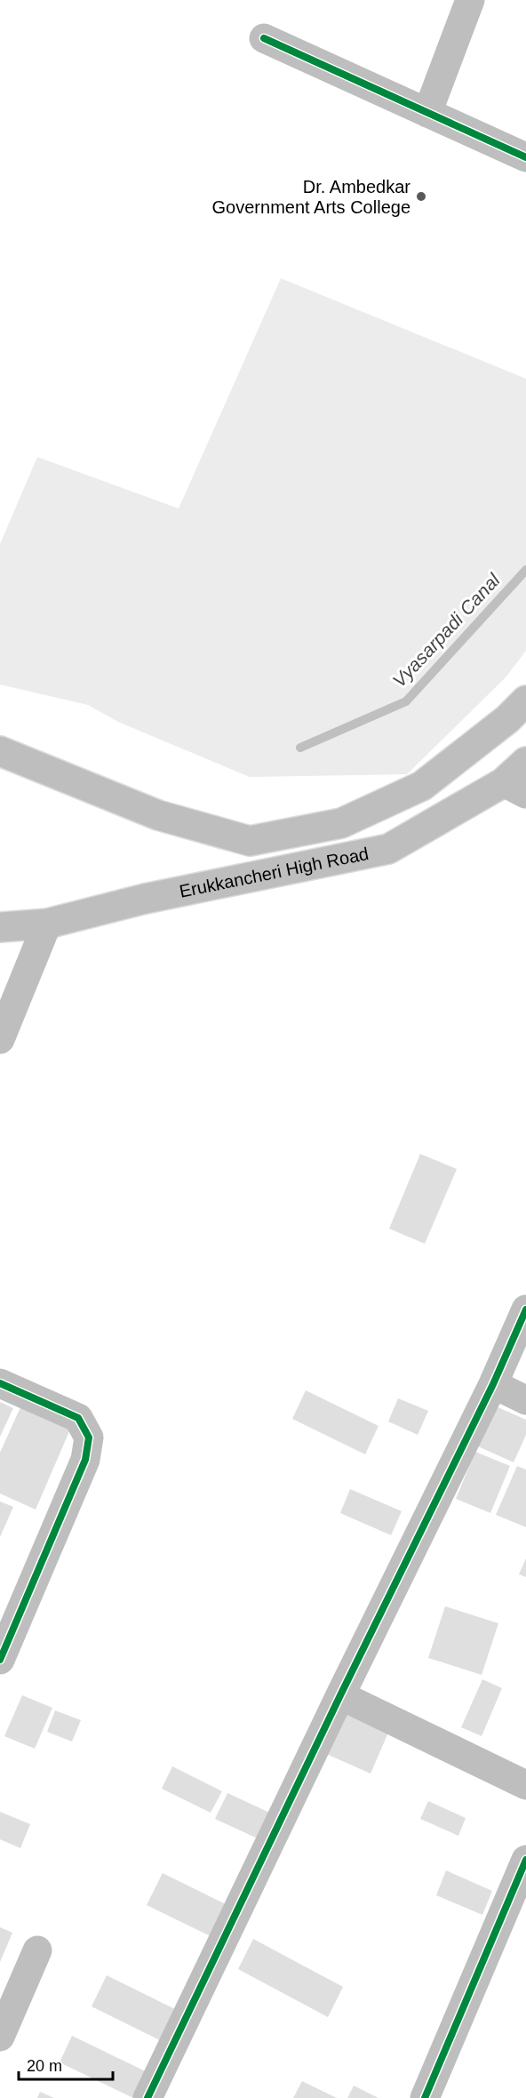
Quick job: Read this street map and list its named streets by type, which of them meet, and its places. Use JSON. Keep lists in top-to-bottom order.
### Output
{
  "streets": {
    "street": ["Erukkancheri High Road"]
  },
  "water": ["Vyasarpadi Canal"],
  "places": ["Dr. Ambedkar Government Arts College"],
  "scale_bar": "20 m"
}
